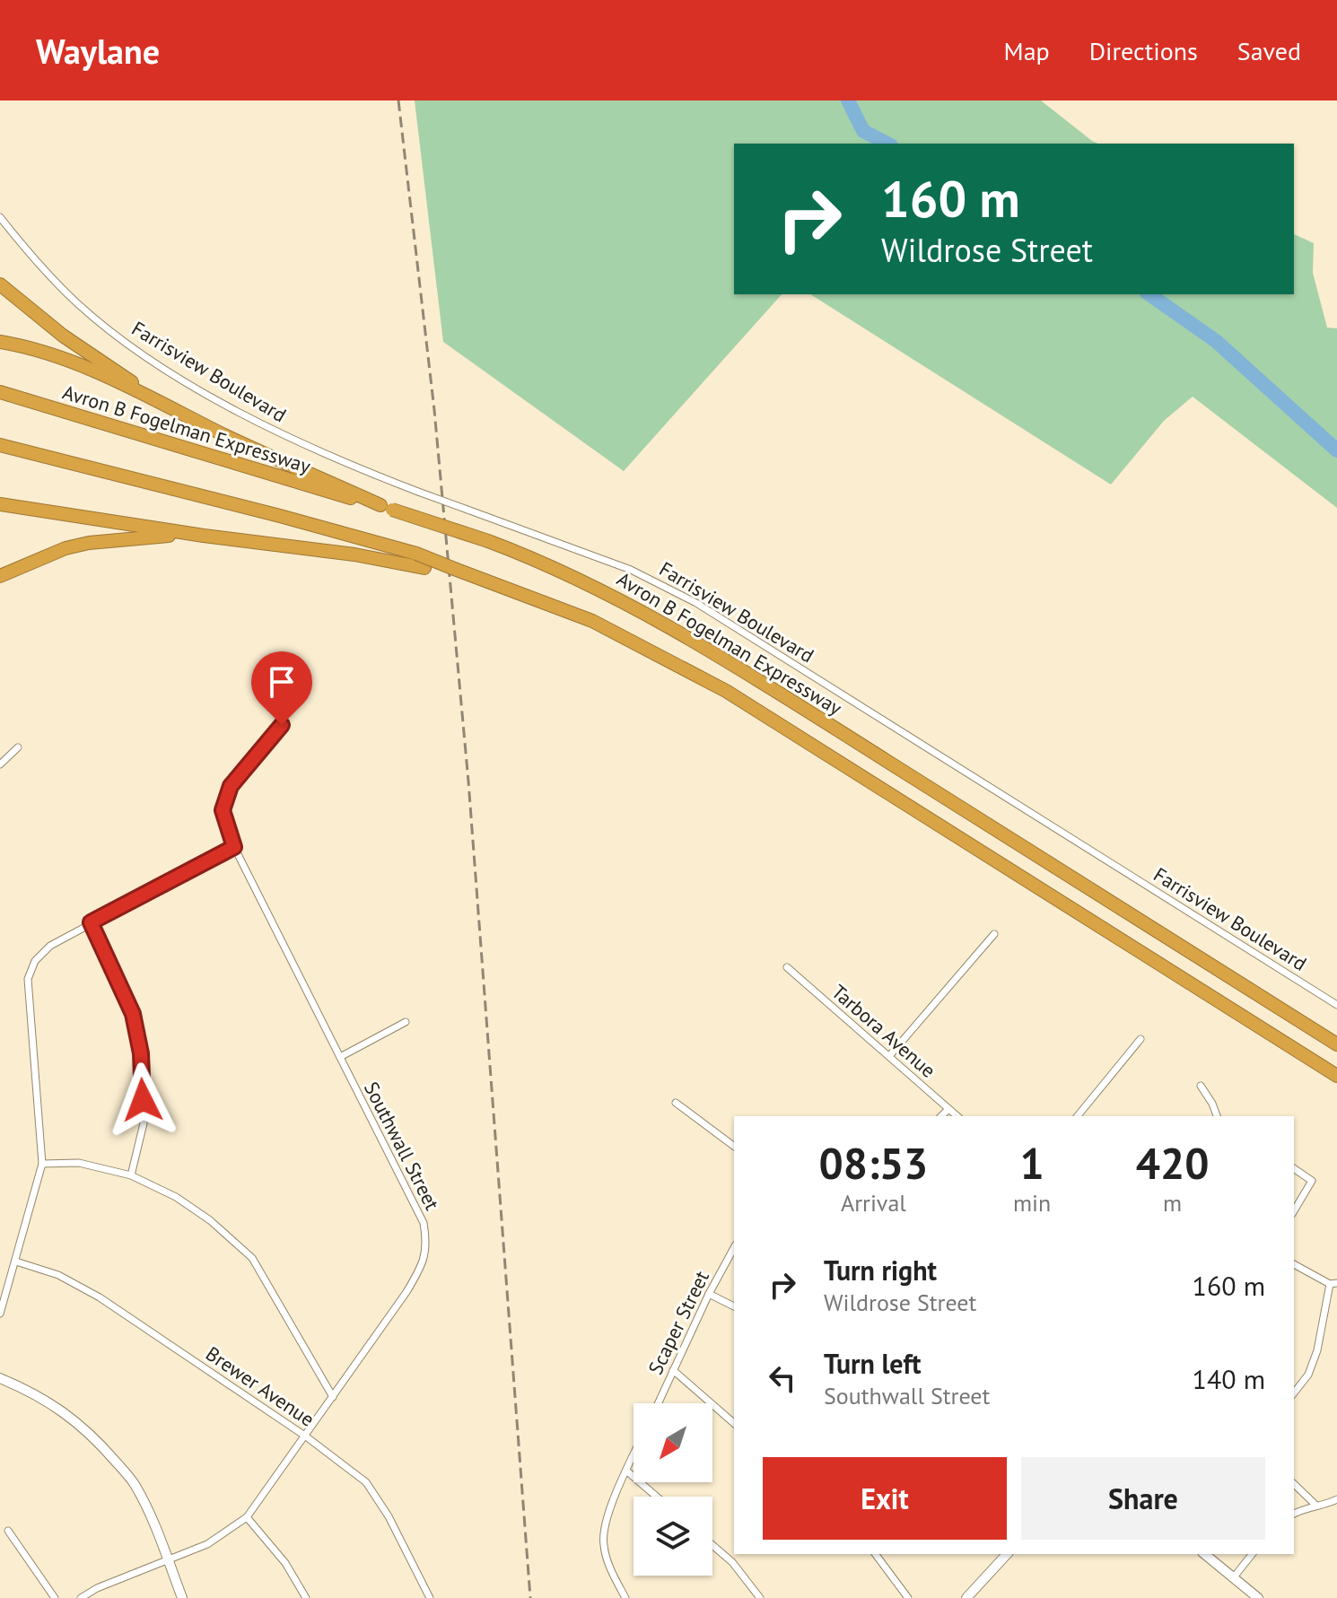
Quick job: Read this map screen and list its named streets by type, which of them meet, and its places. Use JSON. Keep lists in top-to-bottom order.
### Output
{
  "streets": {
    "highway": ["Avron B Fogelman Expressway"],
    "street": [
      "Farrisview Boulevard",
      "Tarbora Avenue",
      "Southwall Street",
      "Scaper Street",
      "Brewer Avenue"
    ]
  },
  "crossings": [
    ["Southwall Street", "Brewer Avenue"]
  ],
  "north": "bottom left",
  "page": {
    "header": "Waylane",
    "nav": ["Map", "Directions", "Saved"],
    "turn": ["160 m", "Wildrose Street"],
    "eta": [
      "08:53",
      "Arrival",
      "1",
      "min",
      "420",
      "m"
    ],
    "list": [
      {
        "name": "Turn right",
        "note": "Wildrose Street",
        "value": "160 m"
      },
      {
        "name": "Turn left",
        "note": "Southwall Street",
        "value": "140 m"
      }
    ],
    "buttons": ["Exit", "Share"]
  }
}
